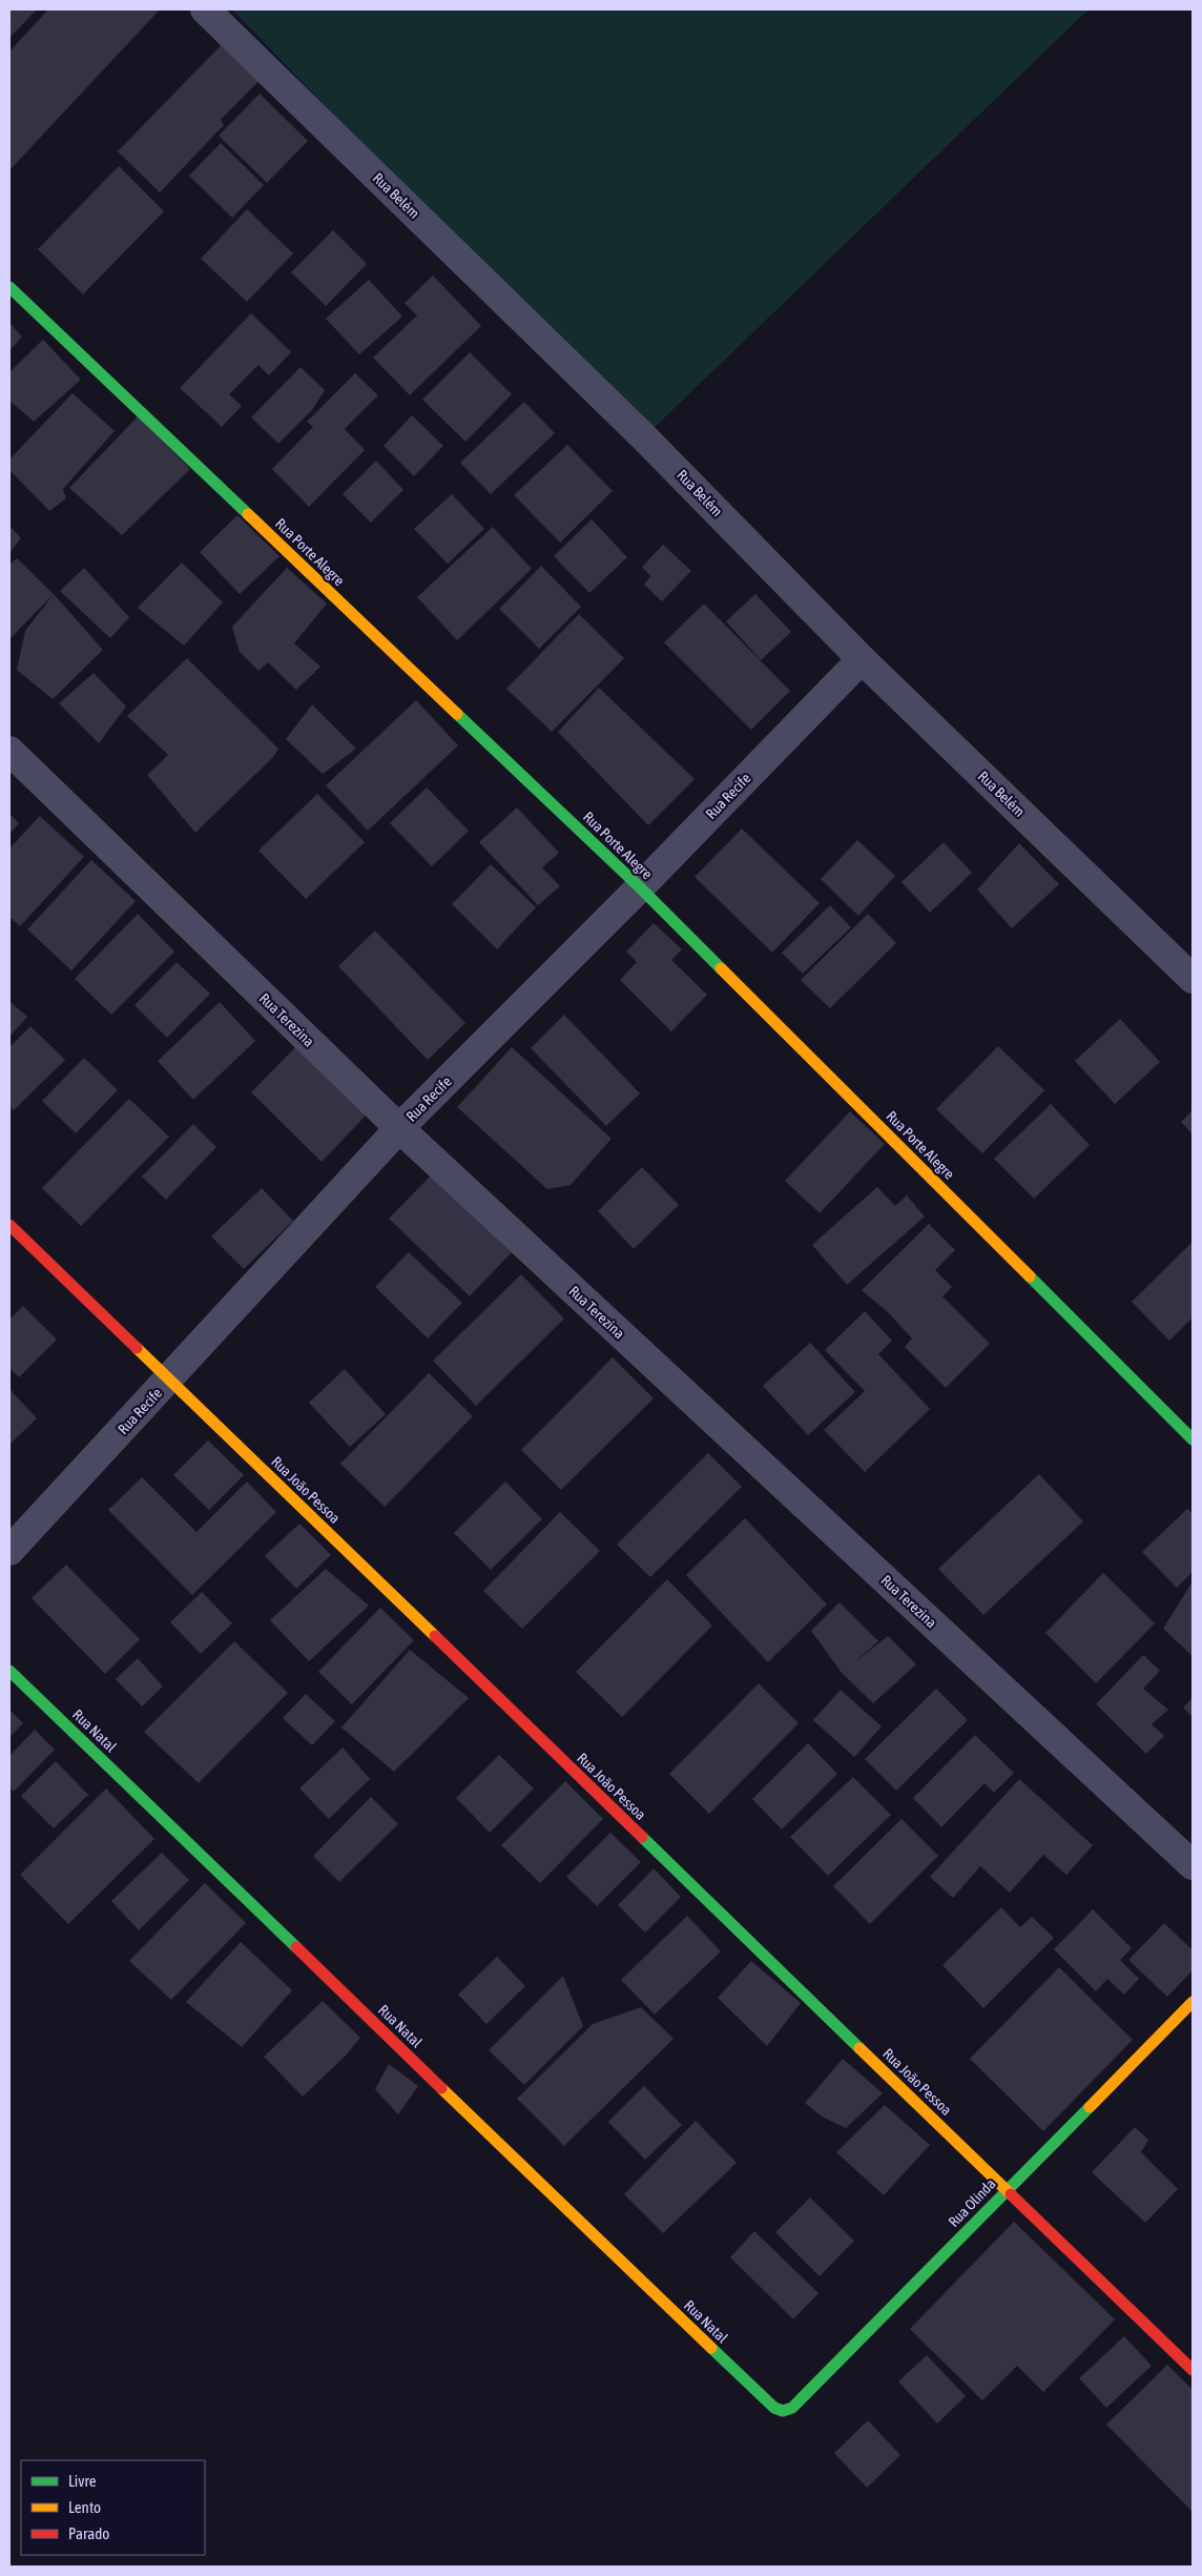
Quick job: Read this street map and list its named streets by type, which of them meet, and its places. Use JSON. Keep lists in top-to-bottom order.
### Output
{
  "streets": {
    "street": [
      "Rua Belém",
      "Rua Porte Alegre",
      "Rua Recife",
      "Rua Terezina",
      "Rua João Pessoa",
      "Rua Natal",
      "Rua Olinda"
    ]
  },
  "crossings": [
    ["Rua Belém", "Rua Recife"],
    ["Rua Porte Alegre", "Rua Recife"],
    ["Rua Recife", "Rua Terezina"],
    ["Rua Recife", "Rua João Pessoa"],
    ["Rua João Pessoa", "Rua Olinda"],
    ["Rua Natal", "Rua Olinda"]
  ],
  "legend": ["Livre", "Lento", "Parado"]
}
